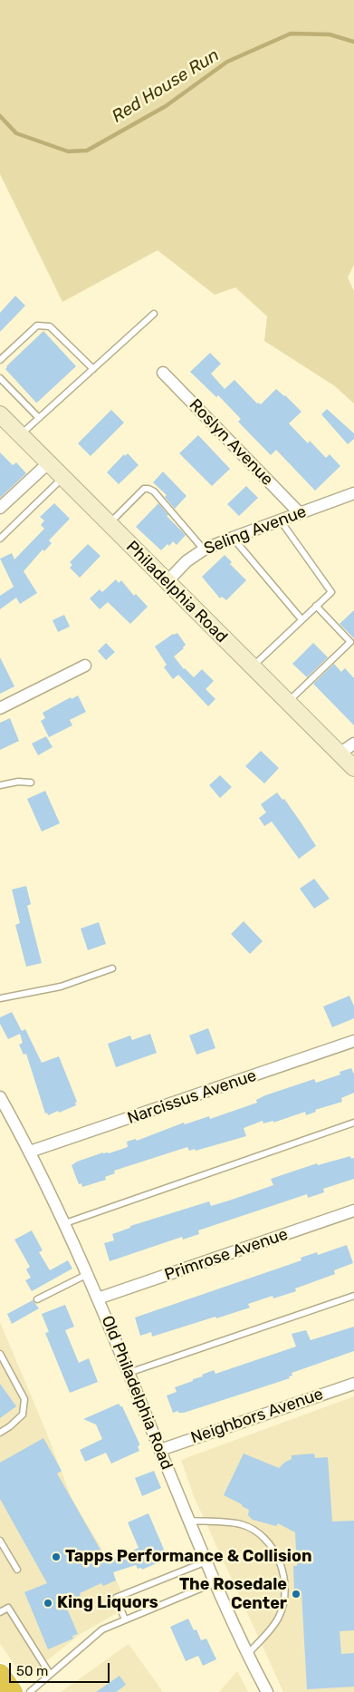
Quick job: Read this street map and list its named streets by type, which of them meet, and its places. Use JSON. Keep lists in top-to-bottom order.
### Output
{
  "streets": {
    "main road": ["Philadelphia Road"],
    "street": [
      "Roslyn Avenue",
      "Seling Avenue",
      "Narcissus Avenue",
      "Primrose Avenue",
      "Old Philadelphia Road",
      "Neighbors Avenue"
    ]
  },
  "crossings": [
    ["Roslyn Avenue", "Seling Avenue"],
    ["Seling Avenue", "Philadelphia Road"],
    ["Narcissus Avenue", "Old Philadelphia Road"],
    ["Primrose Avenue", "Old Philadelphia Road"],
    ["Old Philadelphia Road", "Neighbors Avenue"]
  ],
  "water": ["Red House Run"],
  "places": ["Tapps Performance & Collision", "The Rosedale Center", "King Liquors"],
  "scale_bar": "50 m"
}
